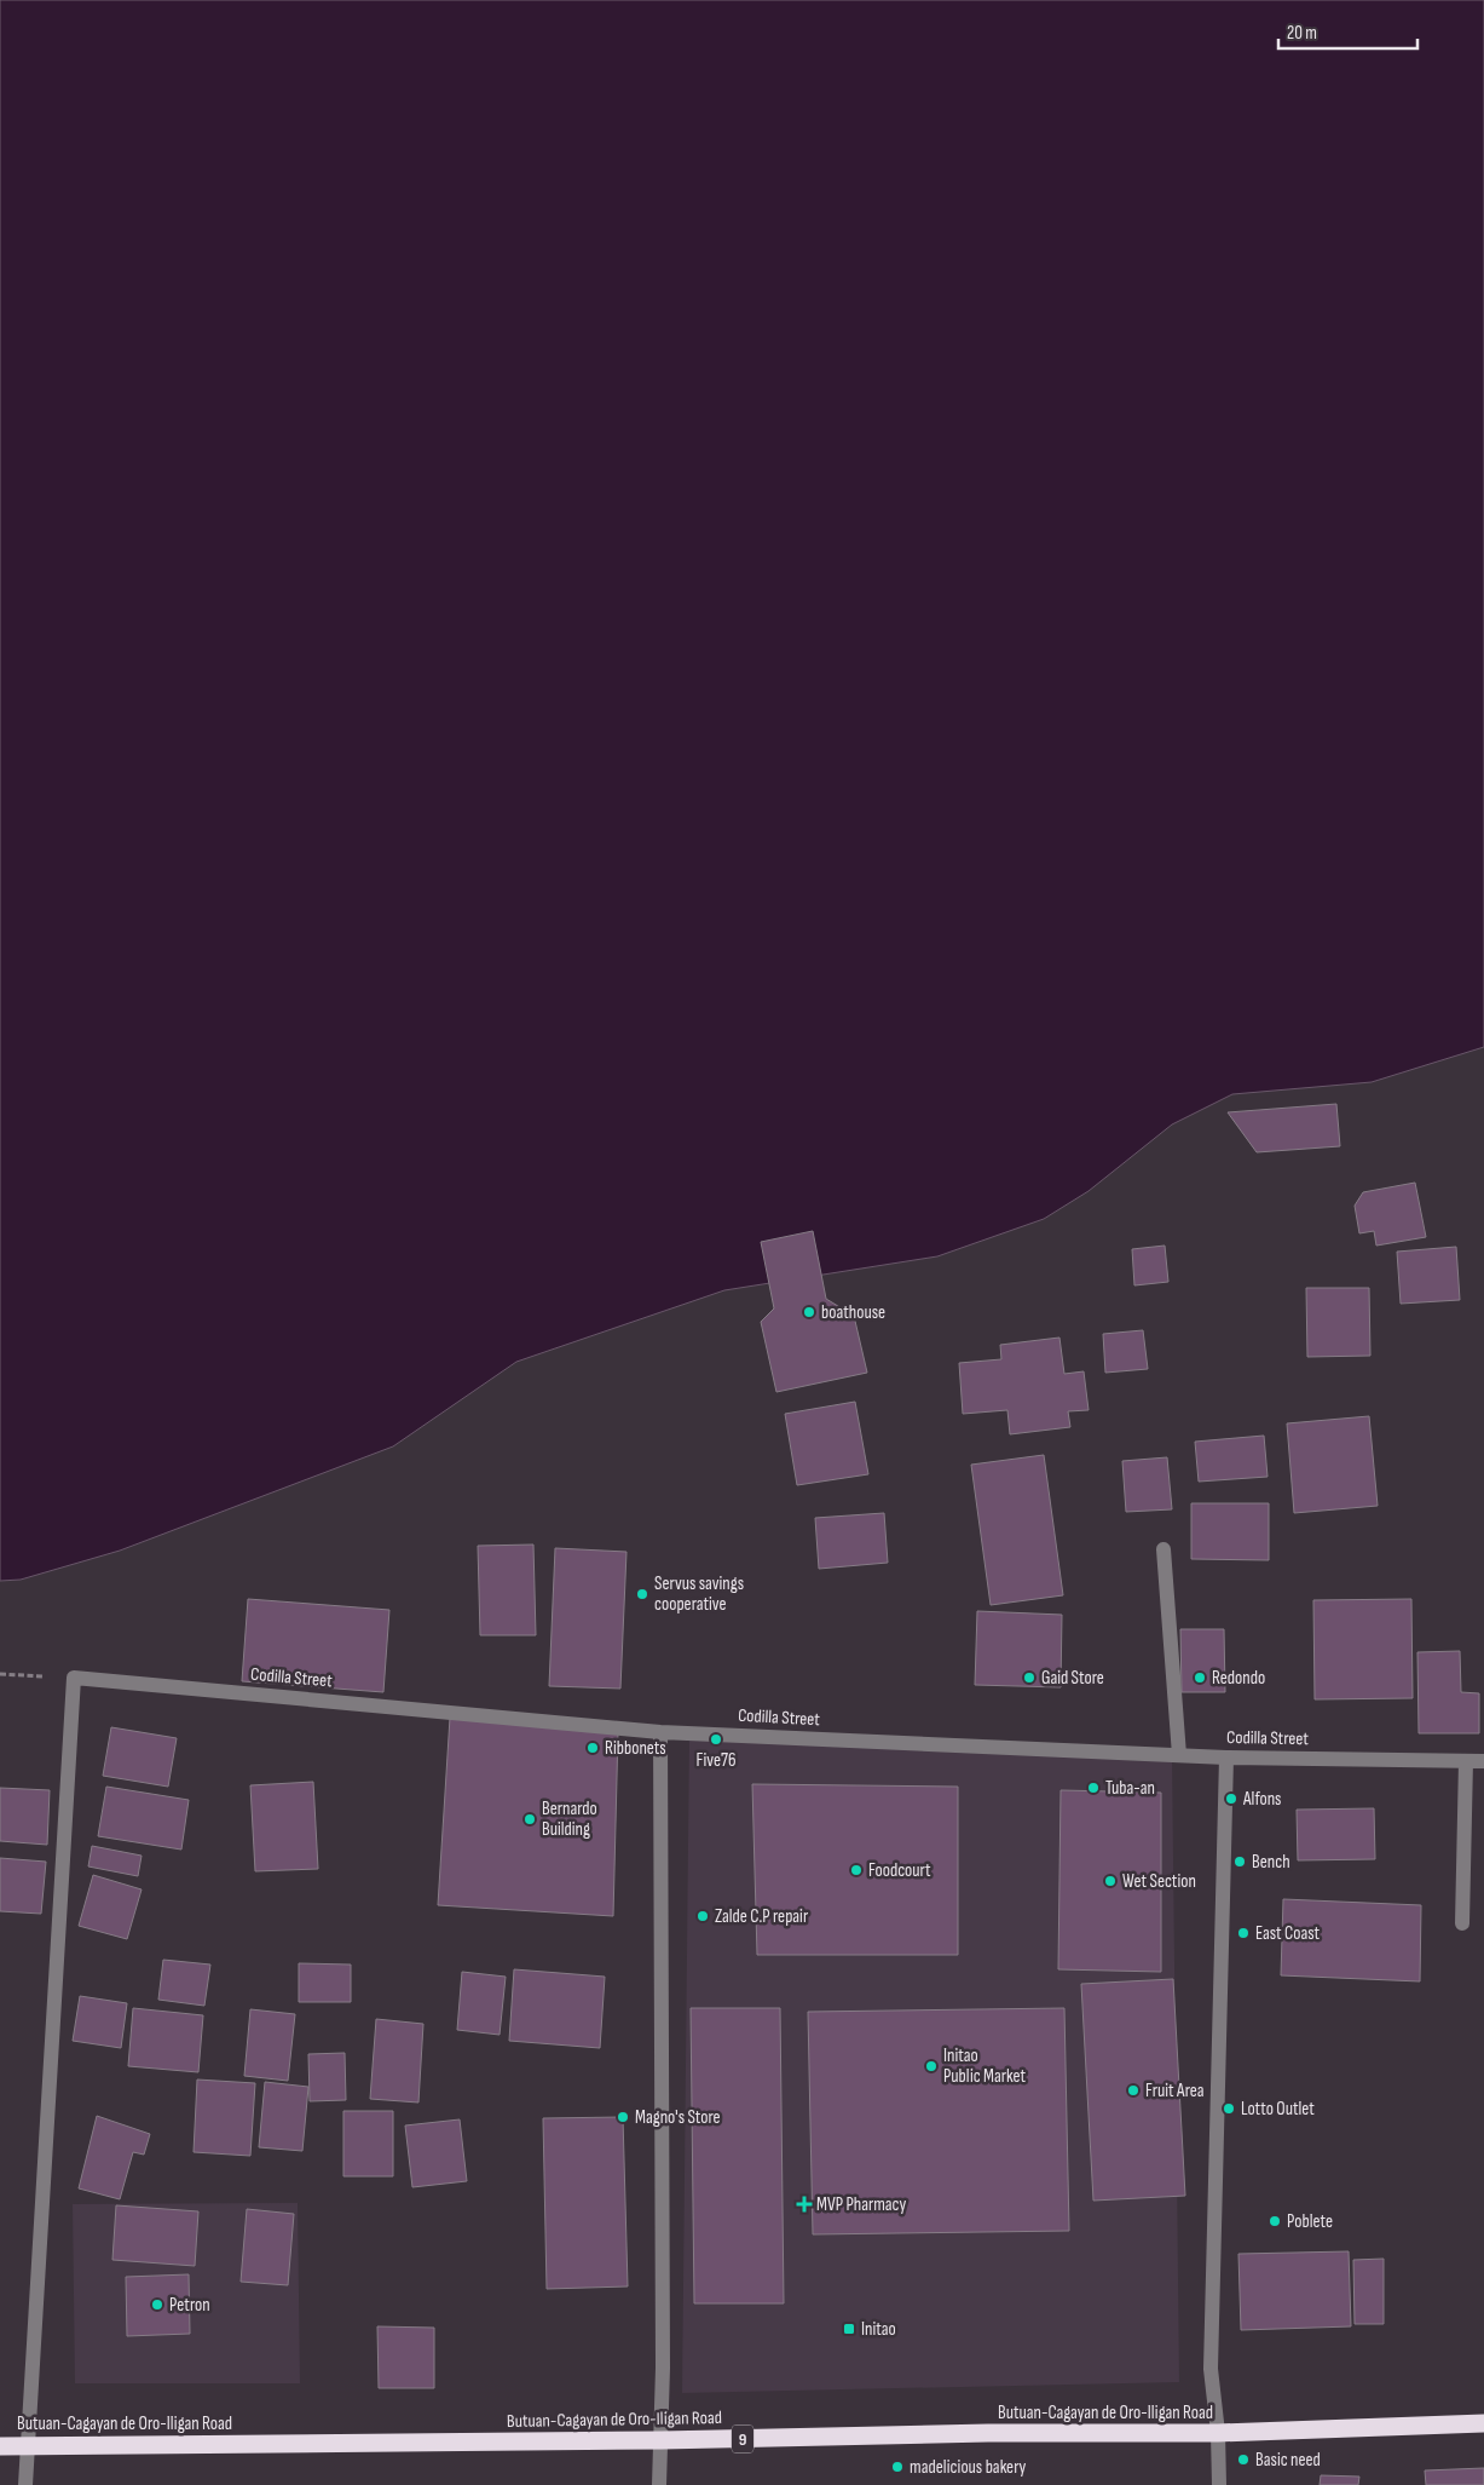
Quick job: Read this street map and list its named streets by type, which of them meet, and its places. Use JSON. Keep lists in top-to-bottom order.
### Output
{
  "streets": {
    "highway": ["Butuan-Cagayan de Oro-Iligan Road", "9"],
    "street": ["Codilla Street"]
  },
  "places": {
    "other": [
      "boathouse",
      "Servus savings cooperative",
      "Gaid Store",
      "Redondo",
      "Five76",
      "Ribbonets",
      "Tuba-an",
      "Alfons",
      "Bernardo Building",
      "Bench",
      "Foodcourt",
      "Wet Section",
      "Zalde C.P repair",
      "East Coast",
      "Initao Public Market",
      "Fruit Area",
      "Lotto Outlet",
      "Magno's Store",
      "Poblete",
      "Petron",
      "Basic need",
      "madelicious bakery"
    ],
    "health": ["MVP Pharmacy"],
    "transit": ["Initao"]
  },
  "scale_bar": "20 m"
}
